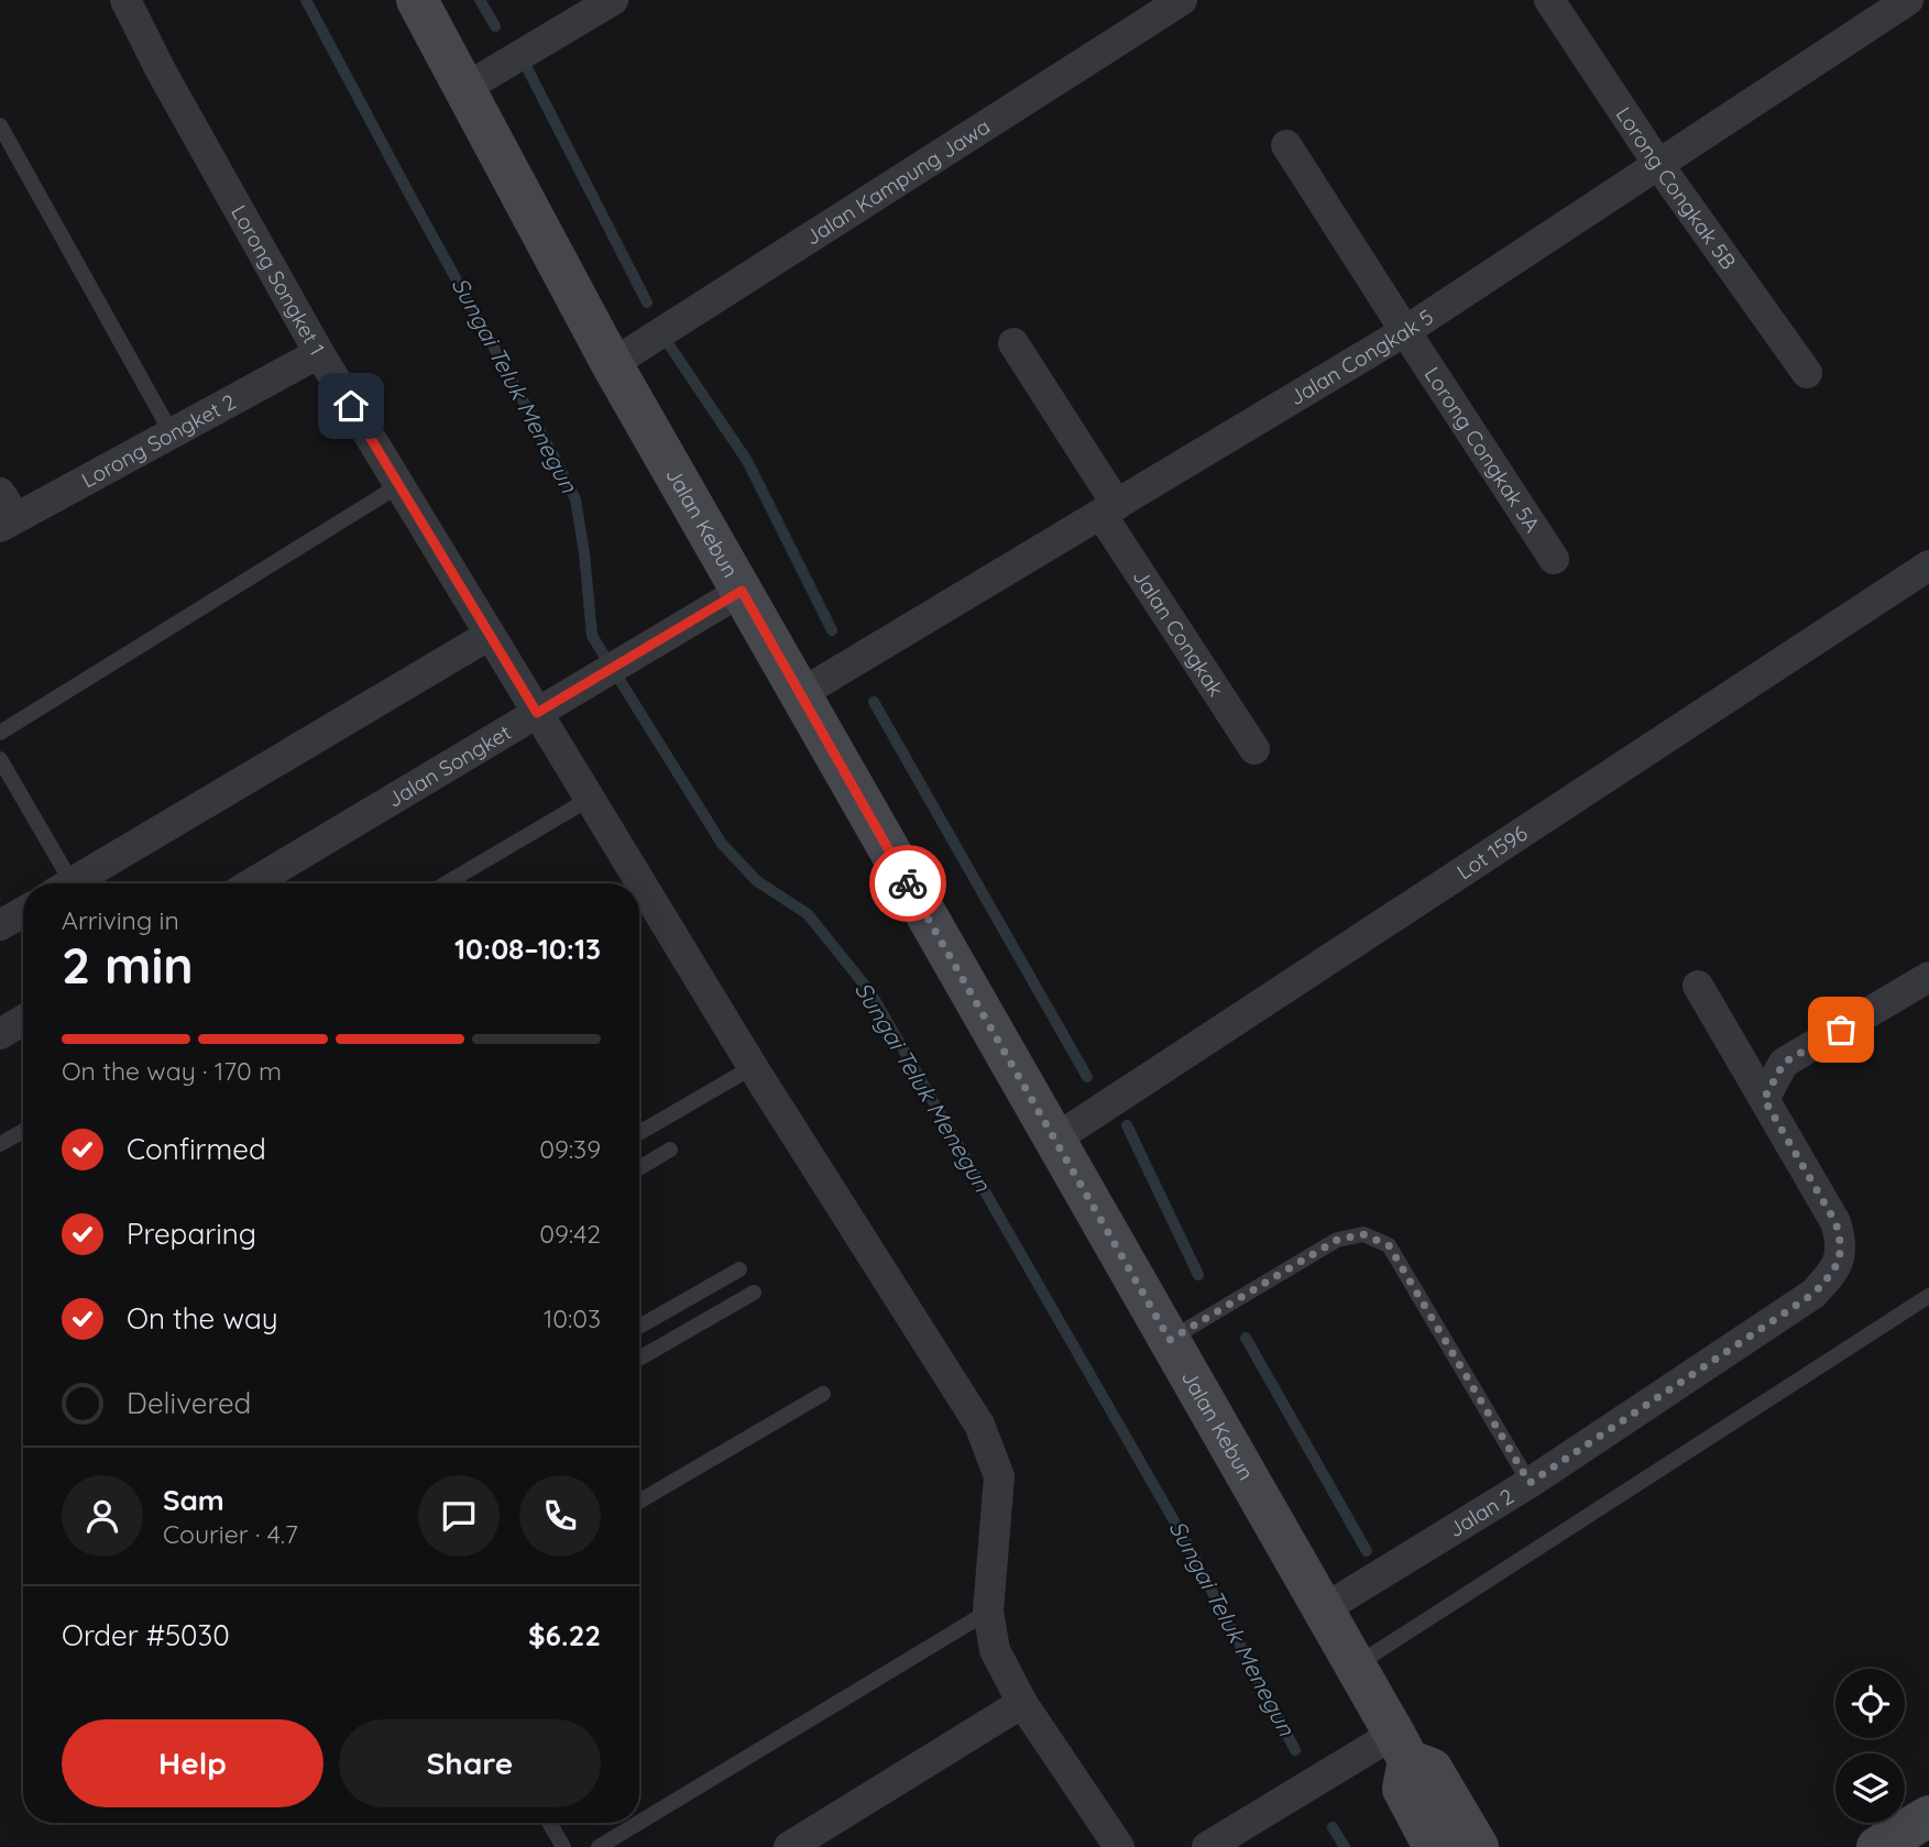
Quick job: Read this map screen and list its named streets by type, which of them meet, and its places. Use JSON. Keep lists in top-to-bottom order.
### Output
{
  "streets": {
    "main road": ["Jalan Kebun"],
    "street": [
      "Jalan Kampung Jawa",
      "Lorong Congkak 5B",
      "Lorong Songket 1",
      "Jalan Congkak 5",
      "Lorong Songket 2",
      "Lorong Congkak 5A",
      "Jalan Congkak",
      "Jalan Songket",
      "Lot 1596",
      "Jalan 2"
    ]
  },
  "crossings": [
    ["Jalan Kampung Jawa", "Jalan Kebun"],
    ["Lorong Congkak 5B", "Jalan Congkak 5"],
    ["Lorong Songket 1", "Lorong Songket 2"],
    ["Lorong Songket 1", "Jalan Songket"],
    ["Jalan Congkak 5", "Lorong Congkak 5A"],
    ["Jalan Congkak 5", "Jalan Kebun"],
    ["Jalan Congkak 5", "Jalan Congkak"],
    ["Jalan Kebun", "Jalan Songket"],
    ["Jalan Kebun", "Lot 1596"],
    ["Jalan Kebun", "Jalan 2"]
  ],
  "water": ["Sungai Teluk Menegun"],
  "page": {
    "heading": ["2 min", "Arriving in", "10:08–10:13"],
    "panel": [
      "Sam",
      "Courier · 4.7",
      "Order #5030",
      "$6.22"
    ],
    "bar": "On the way · 170 m",
    "list": [
      ["Confirmed", "09:39"],
      ["Preparing", "09:42"],
      ["On the way", "10:03"],
      "Delivered"
    ],
    "buttons": ["Help", "Share"]
  }
}
